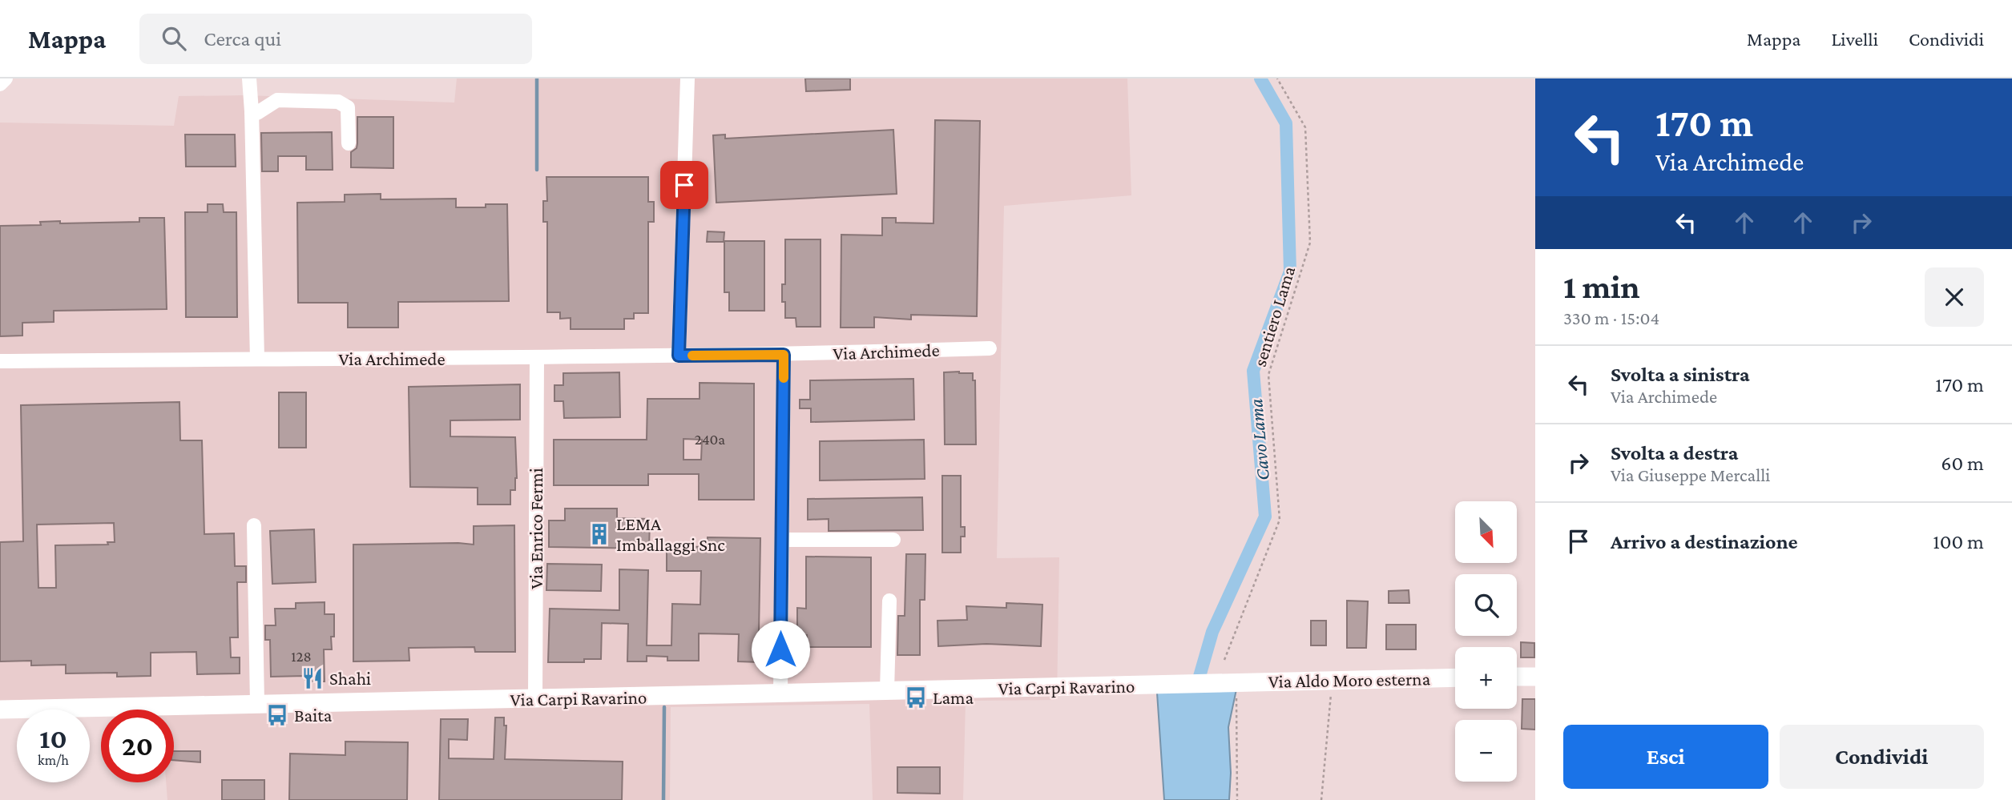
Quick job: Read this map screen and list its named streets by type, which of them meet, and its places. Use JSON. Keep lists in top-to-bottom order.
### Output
{
  "streets": {
    "main road": ["Via Aldo Moro esterna", "Via Carpi Ravarino"],
    "street": ["Via Archimede", "Via Enrico Fermi"],
    "path": ["sentiero Lama"]
  },
  "crossings": [
    ["Via Archimede", "Via Enrico Fermi"],
    ["Via Enrico Fermi", "Via Carpi Ravarino"],
    ["Via Aldo Moro esterna", "Via Carpi Ravarino"]
  ],
  "water": ["Cavo Lama"],
  "places": {
    "building": ["LEMA Imballaggi Snc"],
    "restaurant": ["Shahi"],
    "bus stop": ["Lama", "Baita"]
  },
  "house_numbers": ["240a", "128"],
  "north": "bottom right",
  "page": {
    "header": "Mappa",
    "search": "Cerca qui",
    "nav": ["Mappa", "Livelli", "Condividi"],
    "turn": ["170 m", "Via Archimede"],
    "heading": ["1 min", "330 m · 15:04"],
    "list": [
      {
        "name": "Svolta a sinistra",
        "note": "Via Archimede",
        "value": "170 m"
      },
      {
        "name": "Svolta a destra",
        "note": "Via Giuseppe Mercalli",
        "value": "60 m"
      },
      {
        "name": "Arrivo a destinazione",
        "value": "100 m"
      }
    ],
    "map_buttons": ["+", "−"],
    "speed": "10 km/h",
    "limit": "20",
    "buttons": ["Esci", "Condividi"]
  }
}
